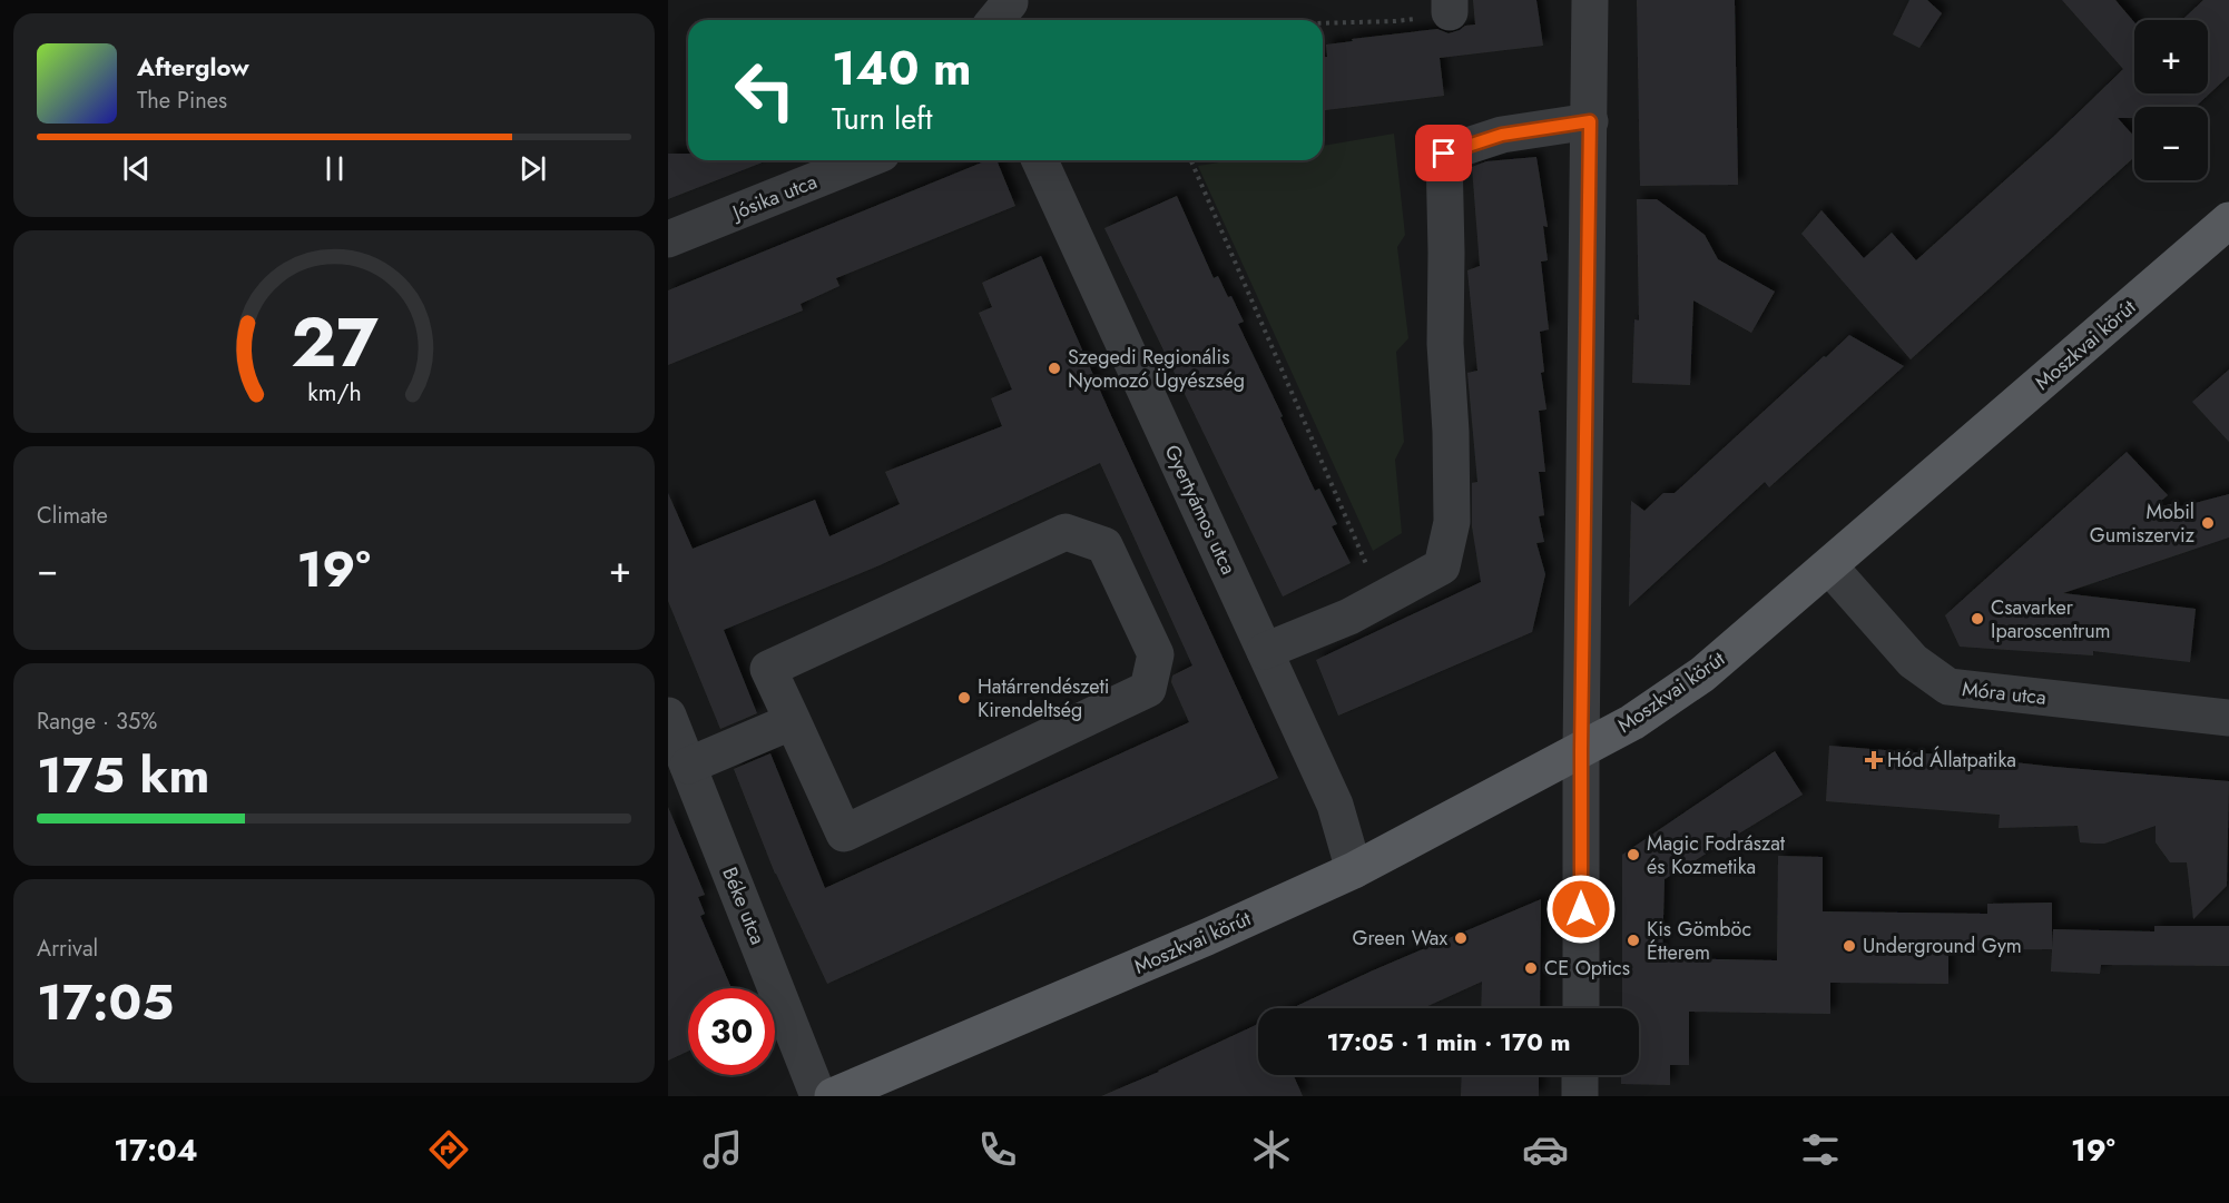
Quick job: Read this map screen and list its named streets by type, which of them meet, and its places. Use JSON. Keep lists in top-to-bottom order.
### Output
{
  "streets": {
    "main road": ["Moszkvai körút"],
    "street": [
      "Jósika utca",
      "Gyertyámos utca",
      "Móra utca",
      "Béke utca"
    ]
  },
  "crossings": [
    ["Moszkvai körút", "Gyertyámos utca"],
    ["Moszkvai körút", "Móra utca"]
  ],
  "places": {
    "other": [
      "Szegedi Regionális Nyomozó Ügyészség",
      "Mobil Gumiszerviz",
      "Csavarker Iparoscentrum",
      "Határrendészeti Kirendeltség",
      "Magic Fodrászat és Kozmetika",
      "Green Wax",
      "Kis Gömböc Étterem",
      "Underground Gym",
      "CE Optics"
    ],
    "health": ["Hód Állatpatika"]
  },
  "page": {
    "map_buttons": ["+", "−"],
    "turn": ["140 m", "Turn left"],
    "song": ["Afterglow", "The Pines"],
    "tile": [
      "Climate",
      ["Range · 35%", "175 km"],
      ["Arrival", "17:05"]
    ],
    "heat": ["−", "19°", "+"],
    "limit": "30",
    "trip": "17:05 · 1 min · 170 m",
    "tabs": ["17:04", "19°"],
    "gauge": ["27", "km/h"]
  }
}
